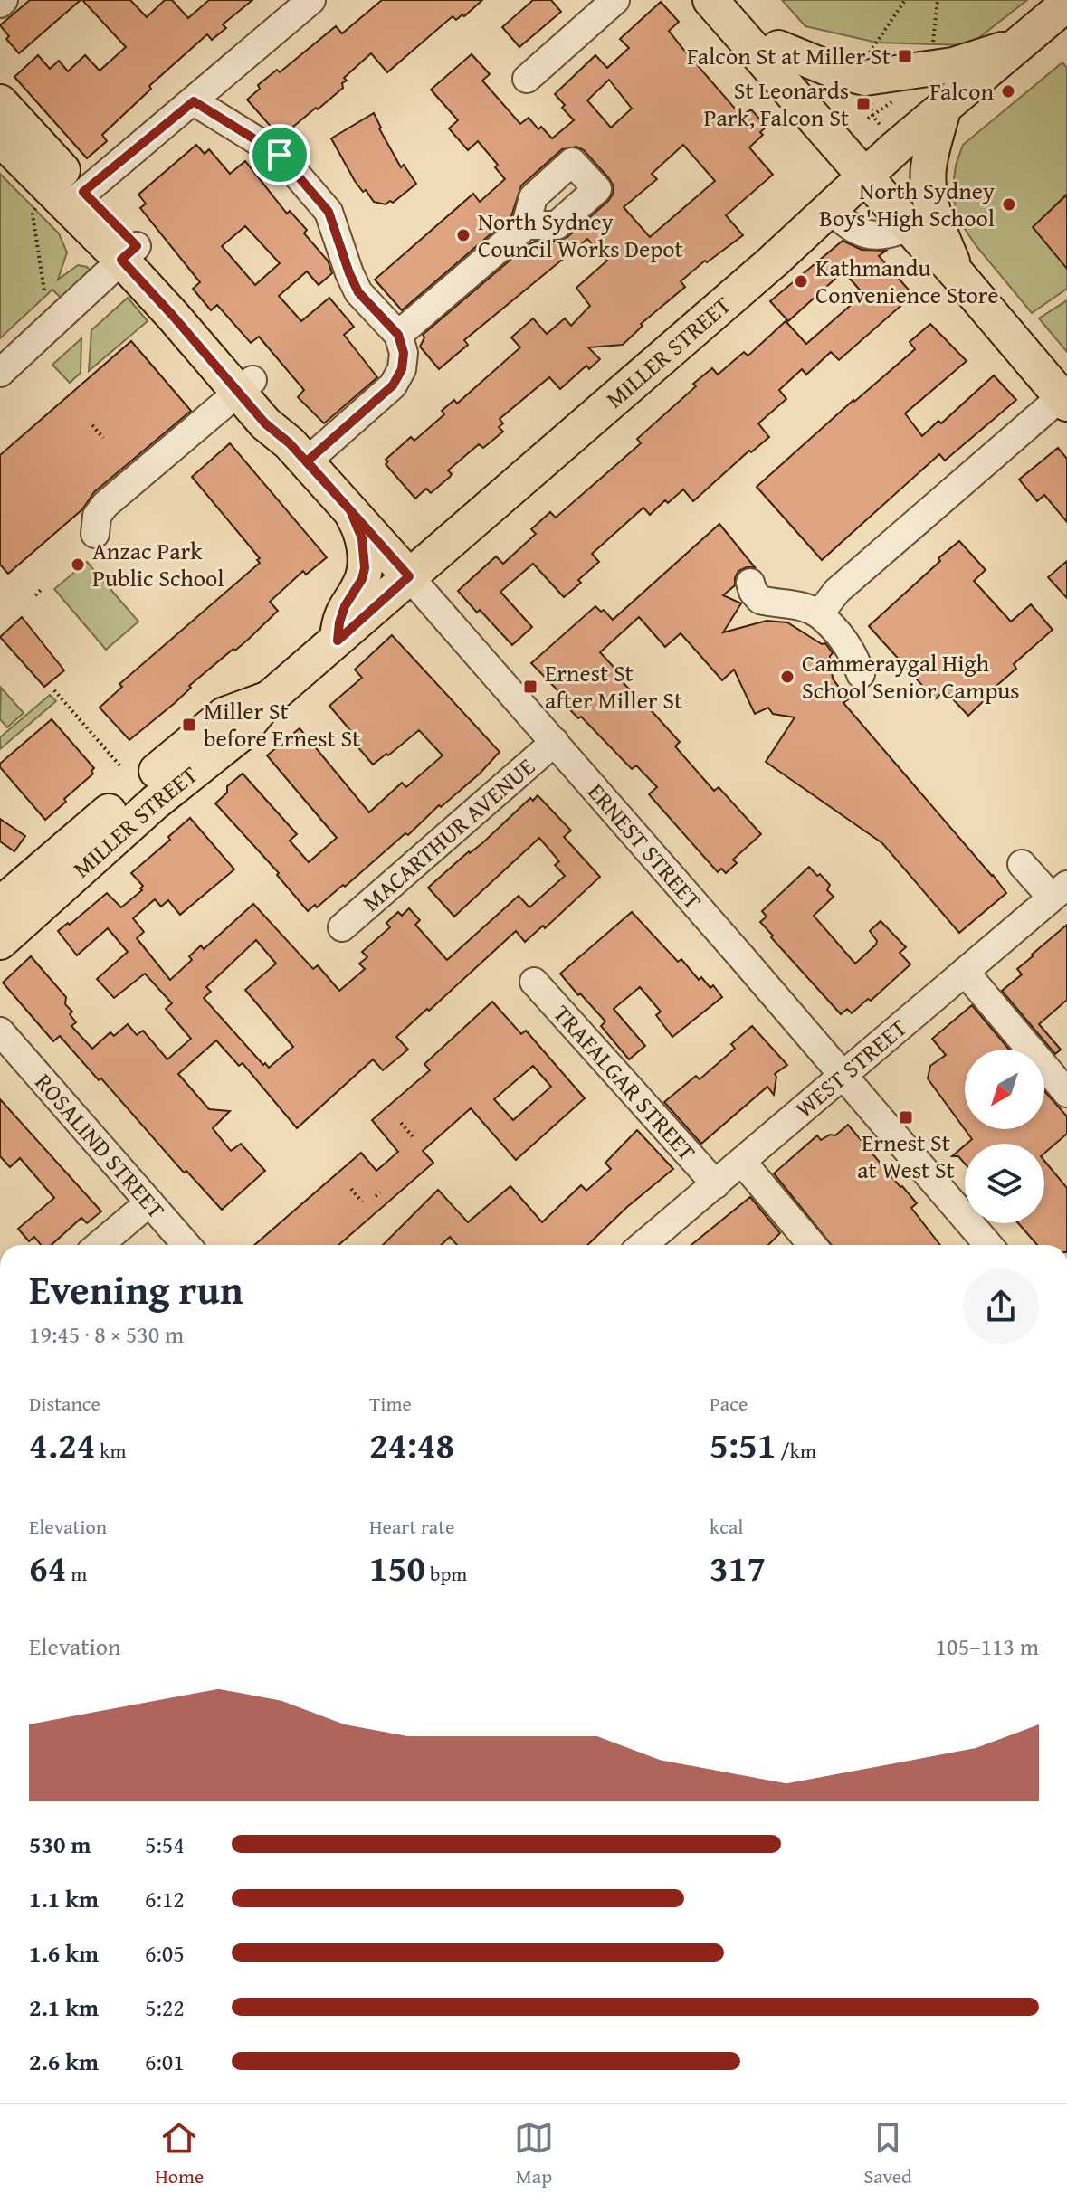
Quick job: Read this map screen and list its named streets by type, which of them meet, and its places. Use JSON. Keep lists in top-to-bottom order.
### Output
{
  "streets": {
    "main road": ["MILLER STREET", "ERNEST STREET"],
    "street": [
      "MACARTHUR AVENUE",
      "WEST STREET",
      "TRAFALGAR STREET",
      "ROSALIND STREET"
    ]
  },
  "crossings": [
    ["MILLER STREET", "ERNEST STREET"],
    ["MACARTHUR AVENUE", "ERNEST STREET"],
    ["ERNEST STREET", "WEST STREET"],
    ["WEST STREET", "TRAFALGAR STREET"]
  ],
  "places": {
    "transit": [
      "Falcon St at Miller St",
      "St Leonards Park, Falcon St",
      "Ernest St after Miller St",
      "Miller St before Ernest St",
      "Ernest St at West St"
    ],
    "other": [
      "Falcon",
      "North Sydney Boys' High School",
      "North Sydney Council Works Depot",
      "Kathmandu Convenience Store",
      "Anzac Park Public School",
      "Cammeraygal High School Senior Campus"
    ]
  },
  "north": "bottom left",
  "page": {
    "heading": ["Evening run", "19:45 · 8 × 530 m"],
    "stats": [
      ["Distance", "4.24 km"],
      ["Time", "24:48"],
      ["Pace", "5:51 /km"],
      ["Elevation", "64 m"],
      ["Heart rate", "150 bpm"],
      ["kcal", "317"]
    ],
    "chart": ["Elevation", "105–113 m"],
    "list": [
      {
        "name": "530 m",
        "note": "5:54"
      },
      {
        "name": "1.1 km",
        "note": "6:12"
      },
      {
        "name": "1.6 km",
        "note": "6:05"
      },
      {
        "name": "2.1 km",
        "note": "5:22"
      },
      {
        "name": "2.6 km",
        "note": "6:01"
      }
    ],
    "tabs": ["Home", "Map", "Saved"]
  }
}
